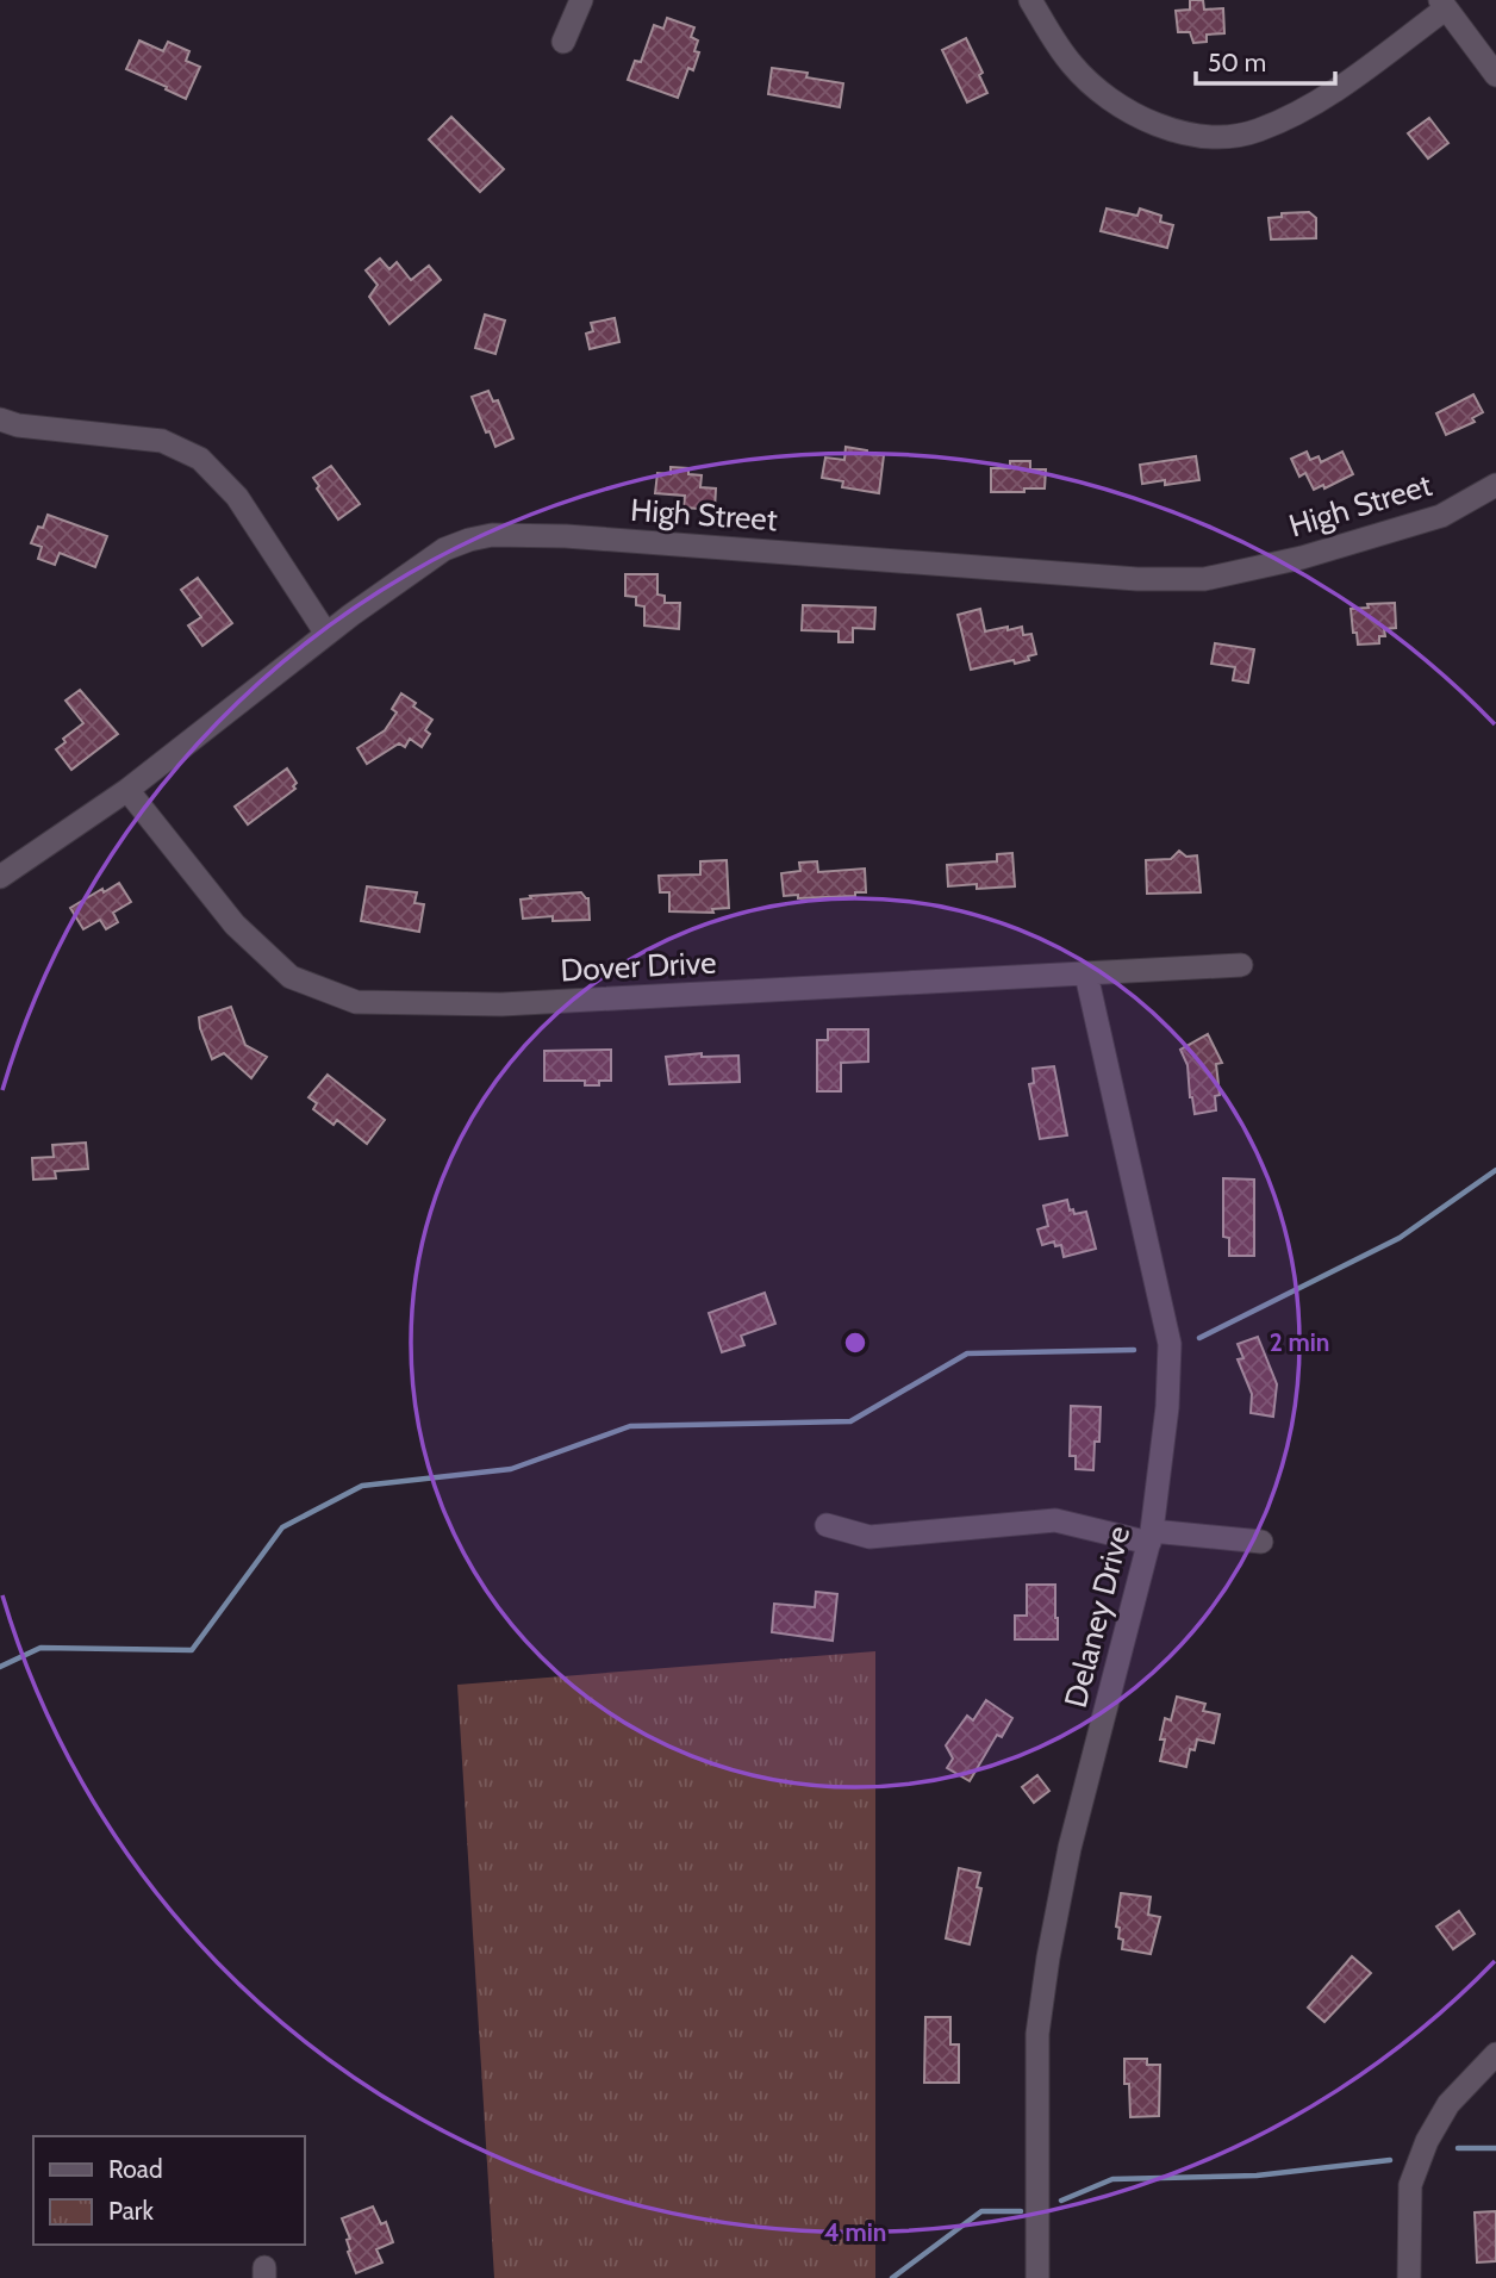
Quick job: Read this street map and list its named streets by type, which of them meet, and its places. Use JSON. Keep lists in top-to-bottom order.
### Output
{
  "streets": {
    "street": ["High Street", "Dover Drive", "Delaney Drive"]
  },
  "crossings": [
    ["High Street", "Dover Drive"],
    ["Dover Drive", "Delaney Drive"]
  ],
  "legend": ["Road", "Park"],
  "scale_bar": "50 m",
  "rings": ["2 min", "4 min"]
}
